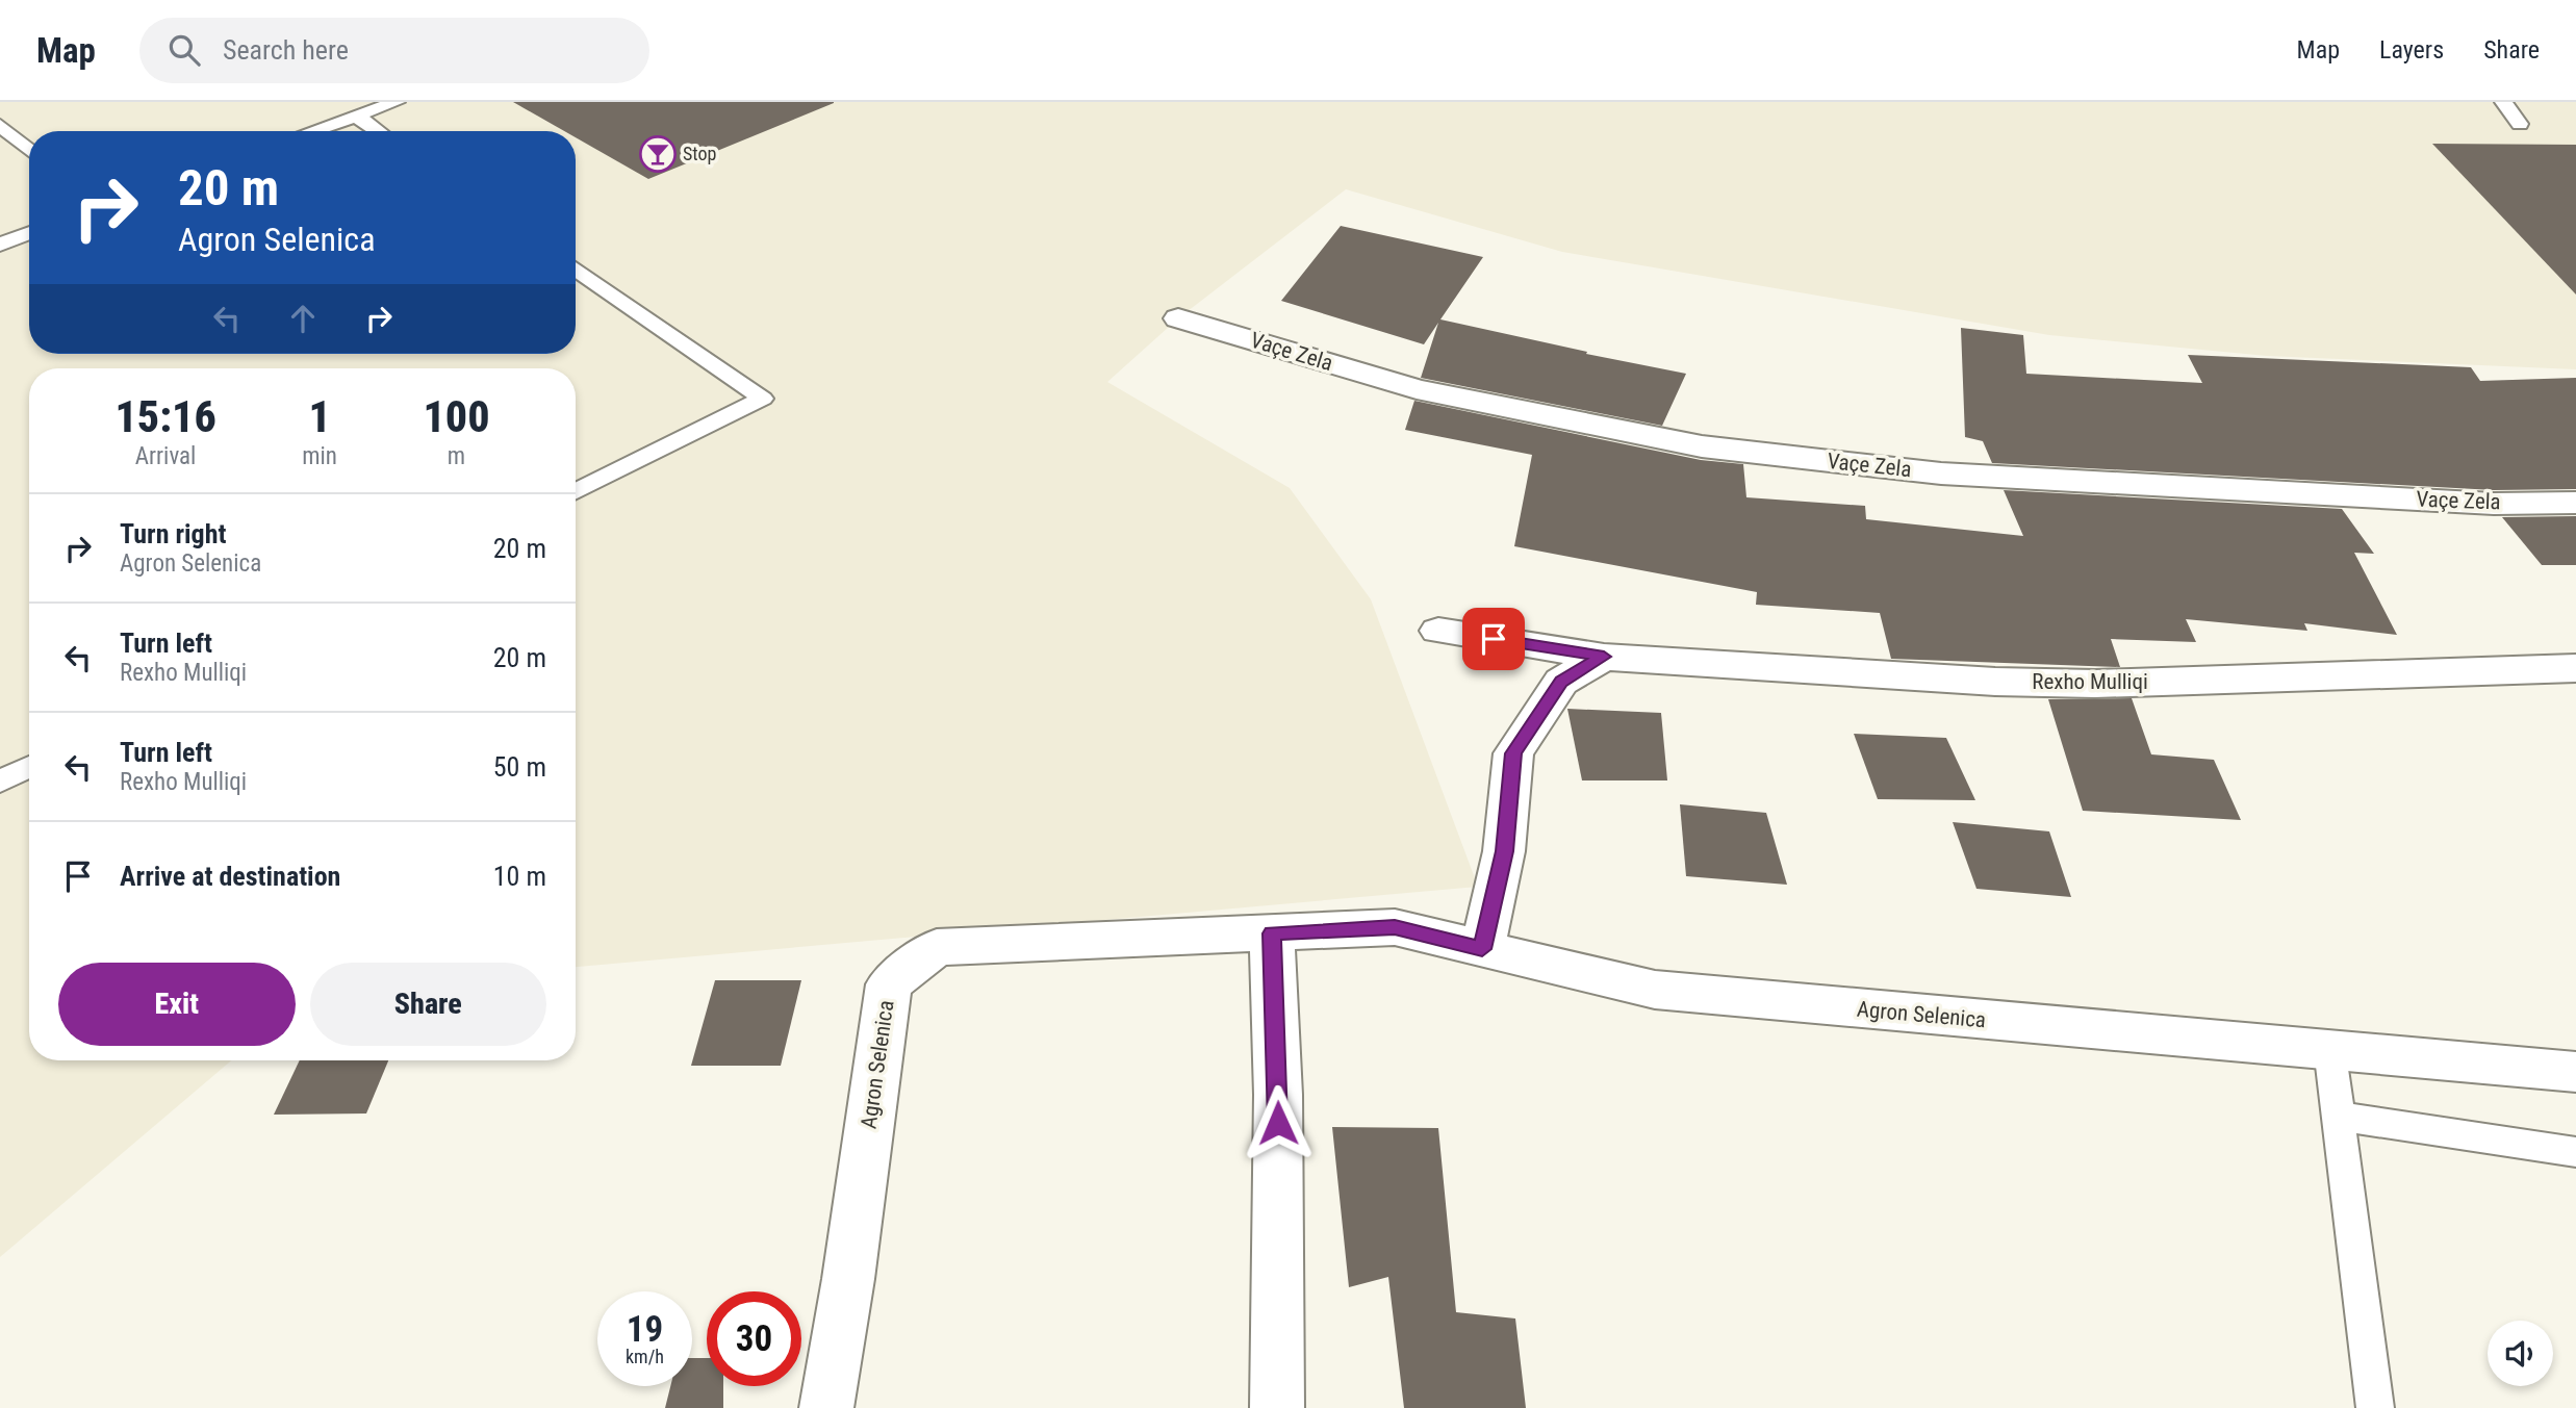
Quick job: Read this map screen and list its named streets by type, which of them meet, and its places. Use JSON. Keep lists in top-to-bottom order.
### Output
{
  "streets": {
    "street": ["Vaçe Zela", "Rexho Mulliqi", "Agron Selenica"]
  },
  "places": {
    "bar": ["Stop"]
  },
  "page": {
    "header": "Map",
    "search": "Search here",
    "nav": ["Map", "Layers", "Share"],
    "turn": ["20 m", "Agron Selenica"],
    "eta": [
      "15:16",
      "Arrival",
      "1",
      "min",
      "100",
      "m"
    ],
    "list": [
      {
        "name": "Turn right",
        "note": "Agron Selenica",
        "value": "20 m"
      },
      {
        "name": "Turn left",
        "note": "Rexho Mulliqi",
        "value": "20 m"
      },
      {
        "name": "Turn left",
        "note": "Rexho Mulliqi",
        "value": "50 m"
      },
      {
        "name": "Arrive at destination",
        "value": "10 m"
      }
    ],
    "buttons": ["Exit", "Share"],
    "speed": "19 km/h",
    "limit": "30"
  }
}
